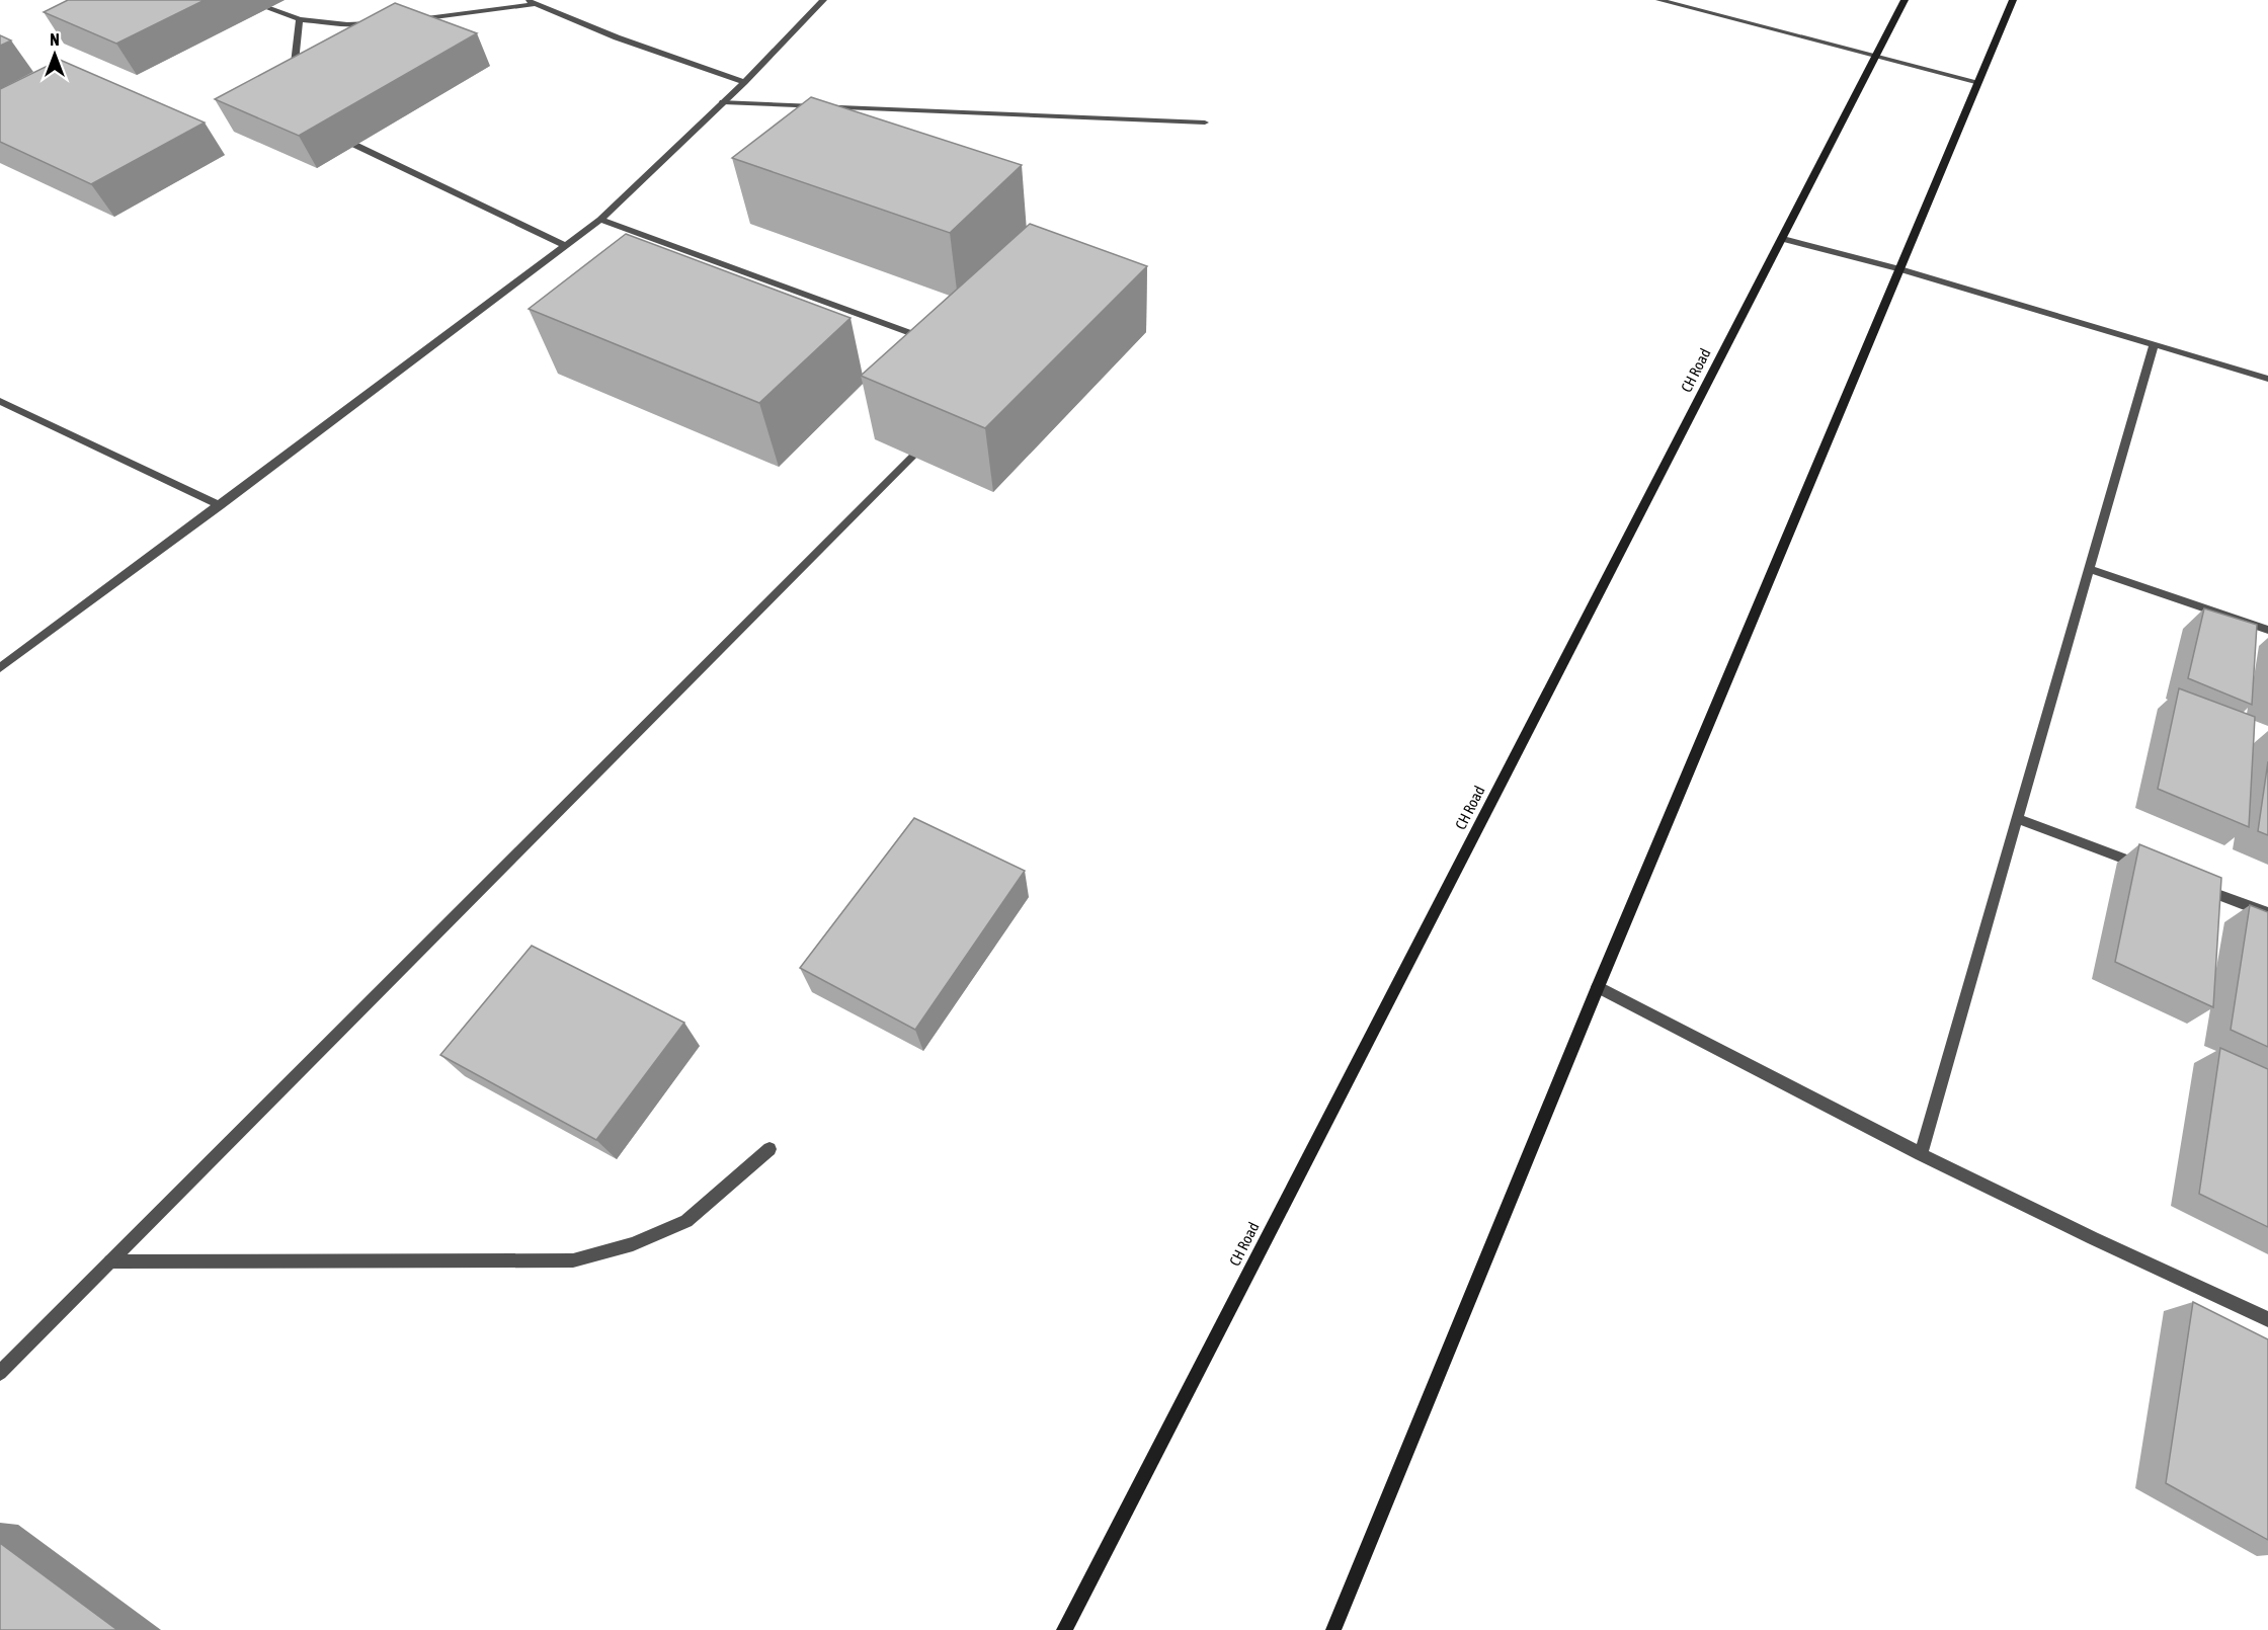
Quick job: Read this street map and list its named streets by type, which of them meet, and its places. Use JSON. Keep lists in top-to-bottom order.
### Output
{
  "streets": {
    "street": ["CH Road"]
  },
  "north": "top"
}
